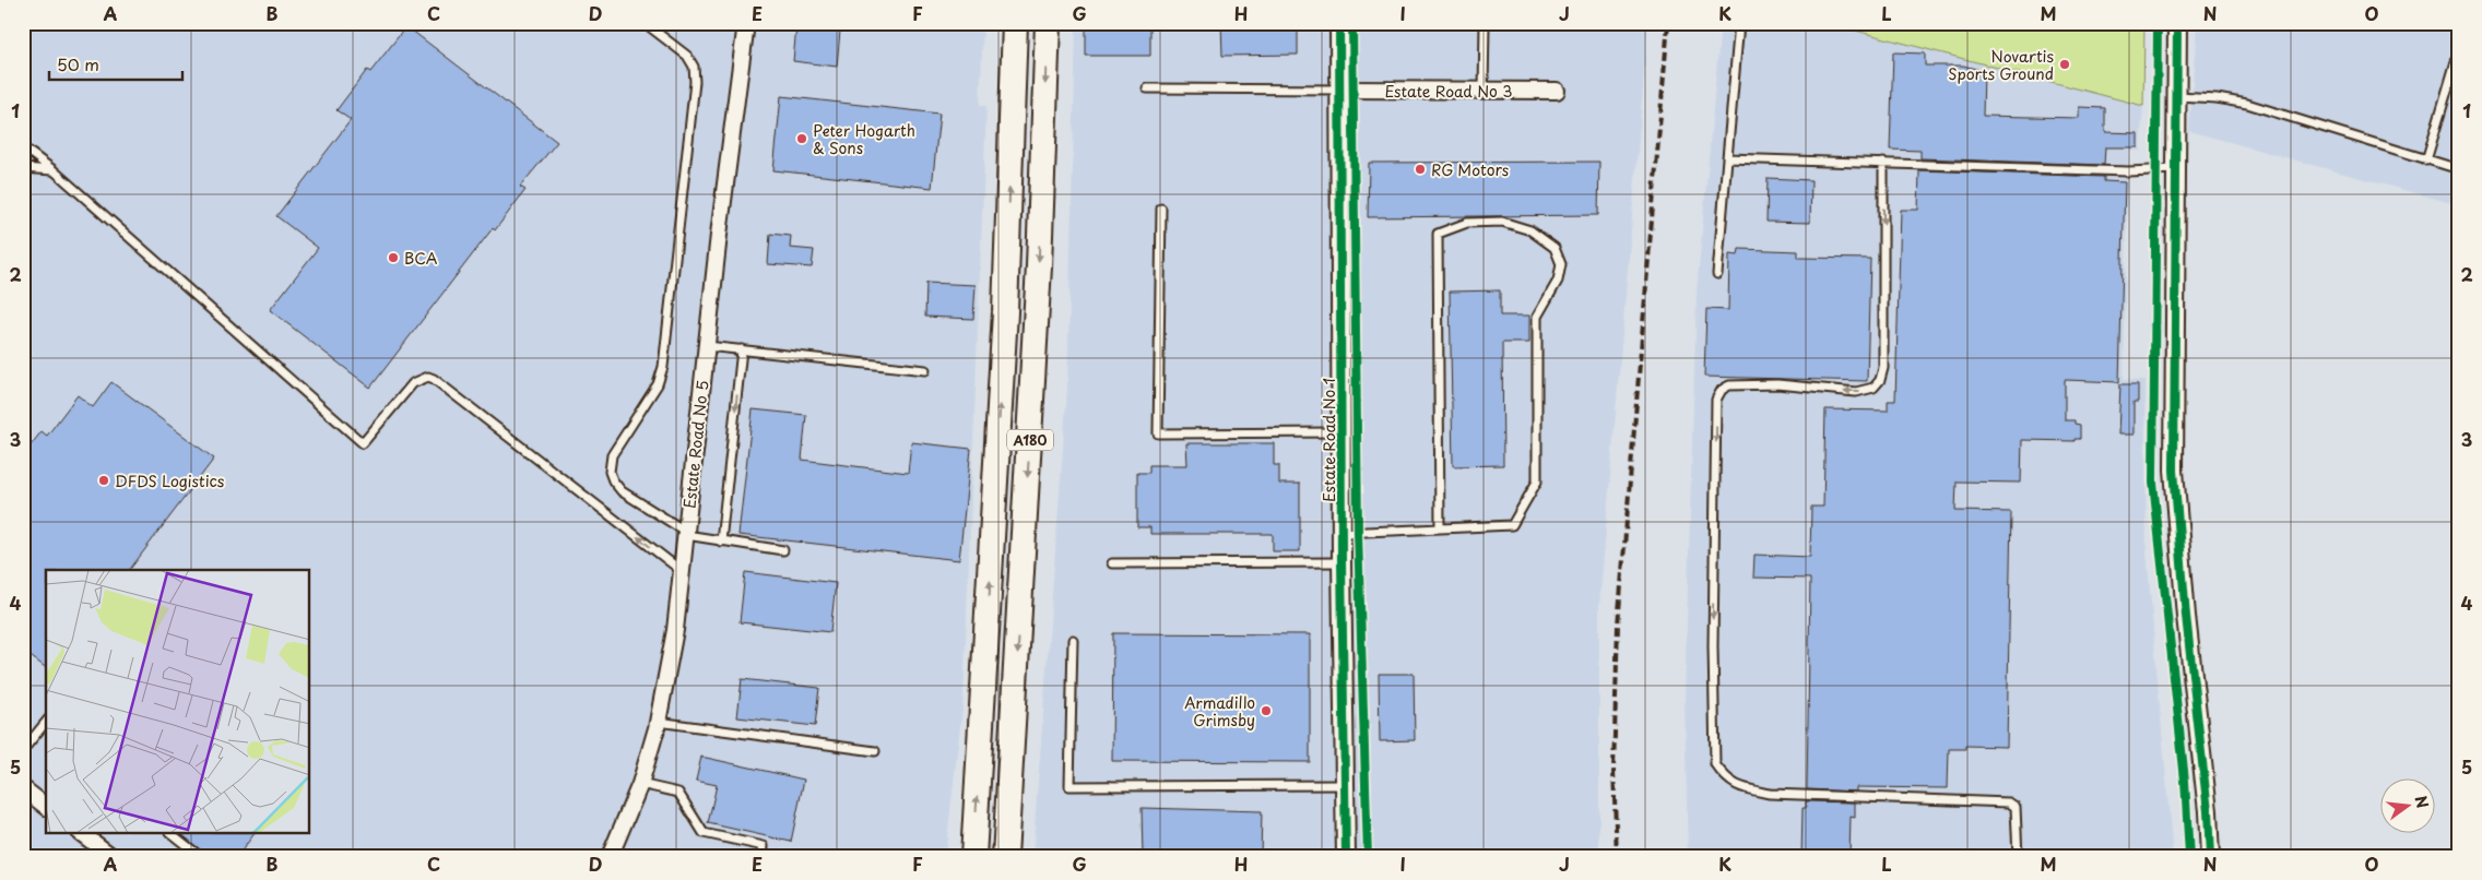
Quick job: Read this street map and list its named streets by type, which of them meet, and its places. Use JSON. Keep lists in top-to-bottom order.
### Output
{
  "streets": {
    "highway": ["A180"],
    "street": ["Estate Road No 3", "Estate Road No 1", "Estate Road No 5"]
  },
  "crossings": [
    ["Estate Road No 3", "Estate Road No 1"]
  ],
  "places": [
    "Novartis Sports Ground",
    "Peter Hogarth & Sons",
    "RG Motors",
    "BCA",
    "DFDS Logistics",
    "Armadillo Grimsby"
  ],
  "scale_bar": "50 m",
  "north": "right",
  "grid": {
    "columns": [
      "A",
      "B",
      "C",
      "D",
      "E",
      "F",
      "G",
      "H",
      "I",
      "J",
      "K",
      "L",
      "M",
      "N",
      "O"
    ],
    "rows": [
      "1",
      "2",
      "3",
      "4",
      "5"
    ]
  }
}
